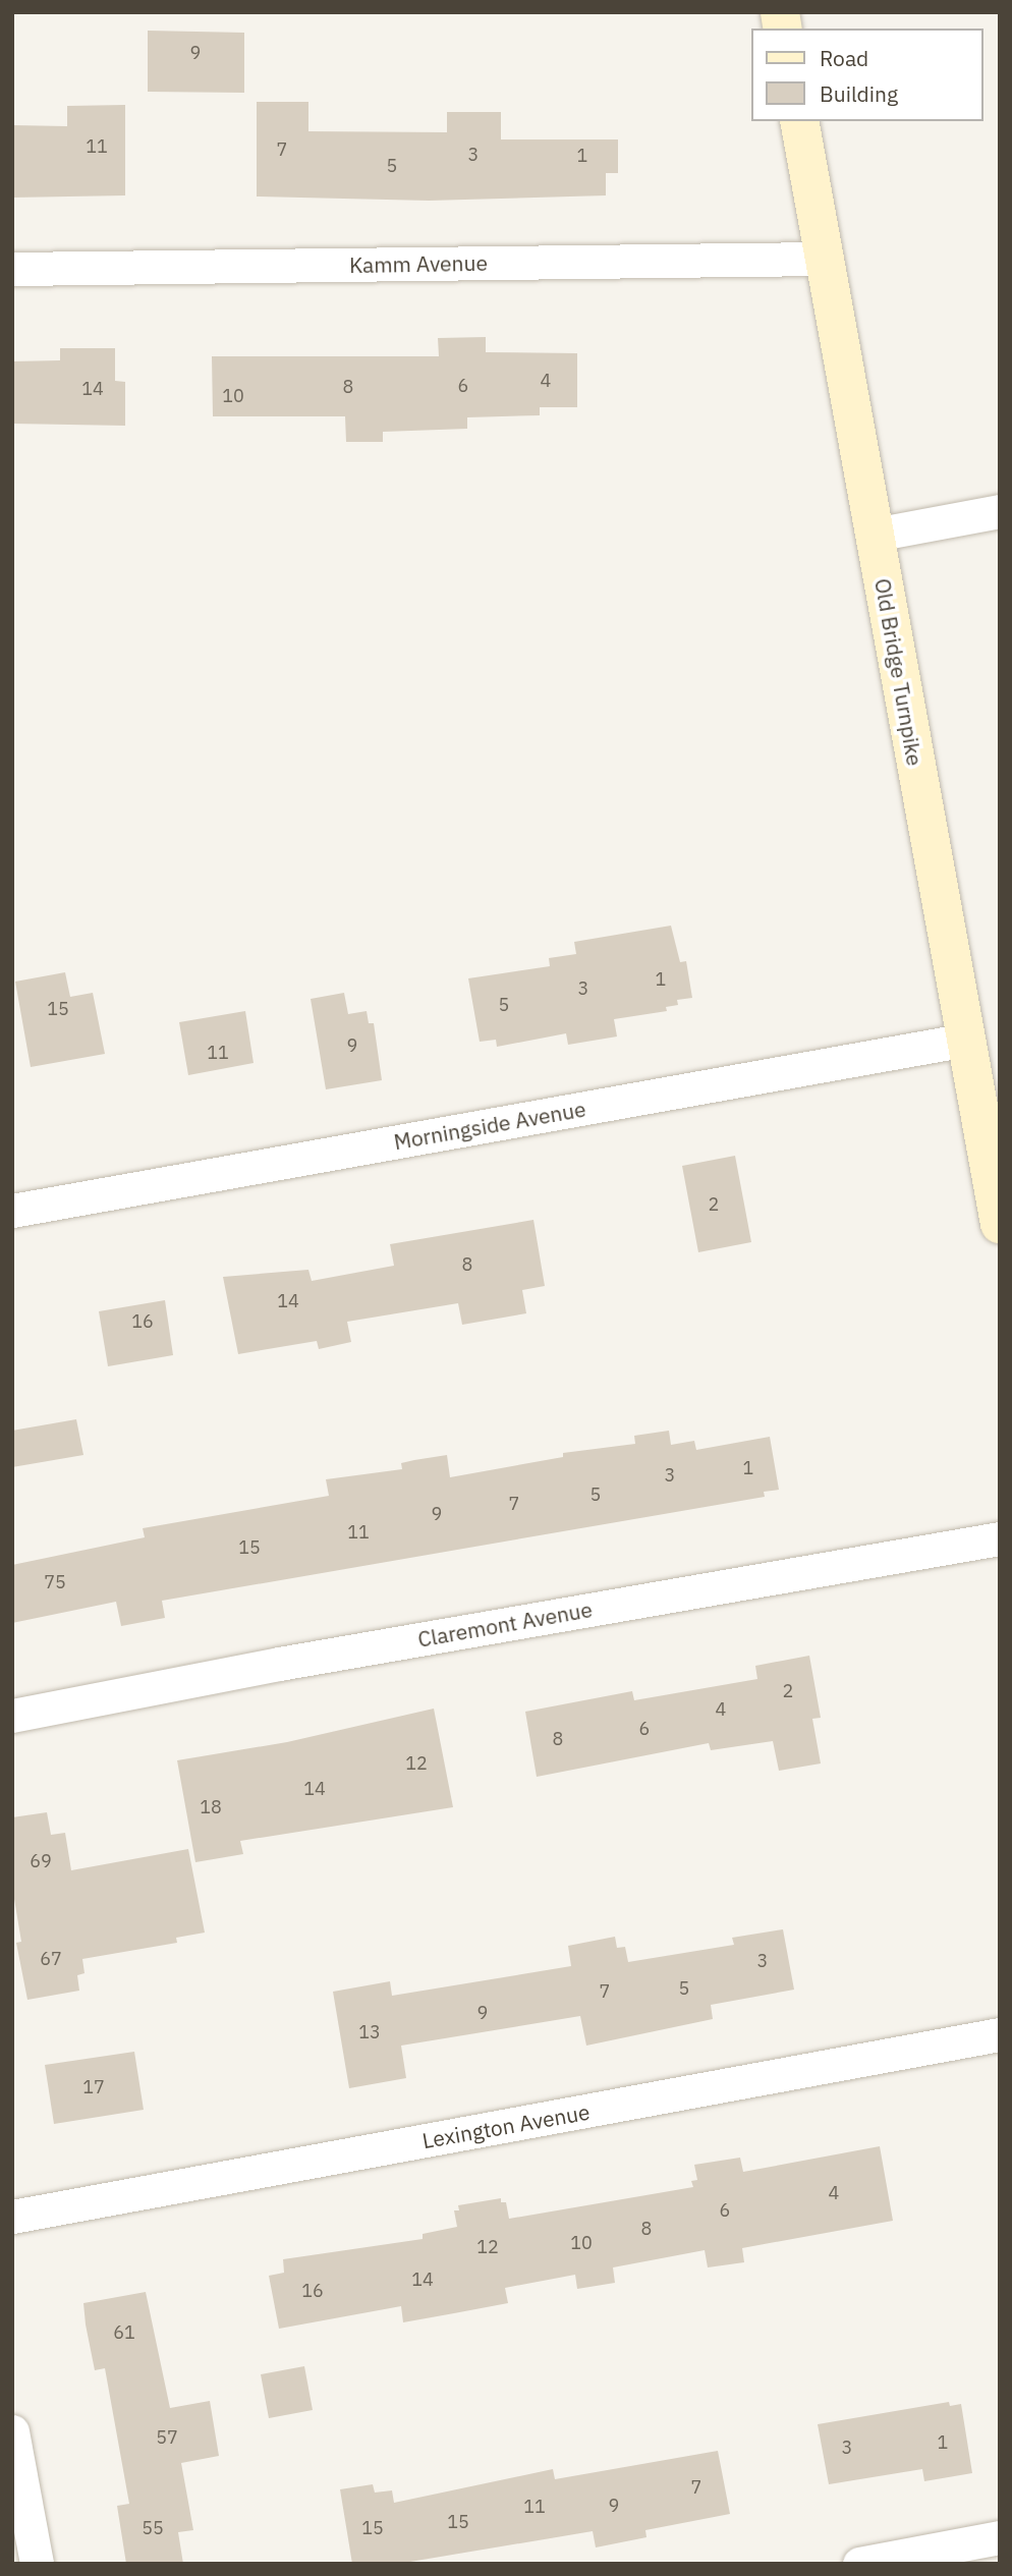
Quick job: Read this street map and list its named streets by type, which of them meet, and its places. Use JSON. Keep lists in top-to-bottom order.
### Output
{
  "streets": {
    "street": [
      "Kamm Avenue",
      "Old Bridge Turnpike",
      "Morningside Avenue",
      "Claremont Avenue",
      "Lexington Avenue"
    ]
  },
  "crossings": [
    ["Kamm Avenue", "Old Bridge Turnpike"],
    ["Old Bridge Turnpike", "Morningside Avenue"]
  ],
  "house_numbers": [
    "9",
    "11",
    "7",
    "3",
    "1",
    "5",
    "4",
    "6",
    "8",
    "14",
    "10",
    "1",
    "3",
    "5",
    "15",
    "9",
    "11",
    "2",
    "8",
    "14",
    "16",
    "1",
    "3",
    "5",
    "7",
    "9",
    "11",
    "15",
    "75",
    "2",
    "4",
    "6",
    "8",
    "12",
    "14",
    "18",
    "69",
    "67",
    "3",
    "5",
    "7",
    "9",
    "13",
    "17",
    "4",
    "6",
    "8",
    "10",
    "12",
    "14",
    "16",
    "61",
    "57",
    "1",
    "3",
    "7",
    "9",
    "11",
    "15",
    "55",
    "15"
  ],
  "legend": ["Road", "Building"]
}
